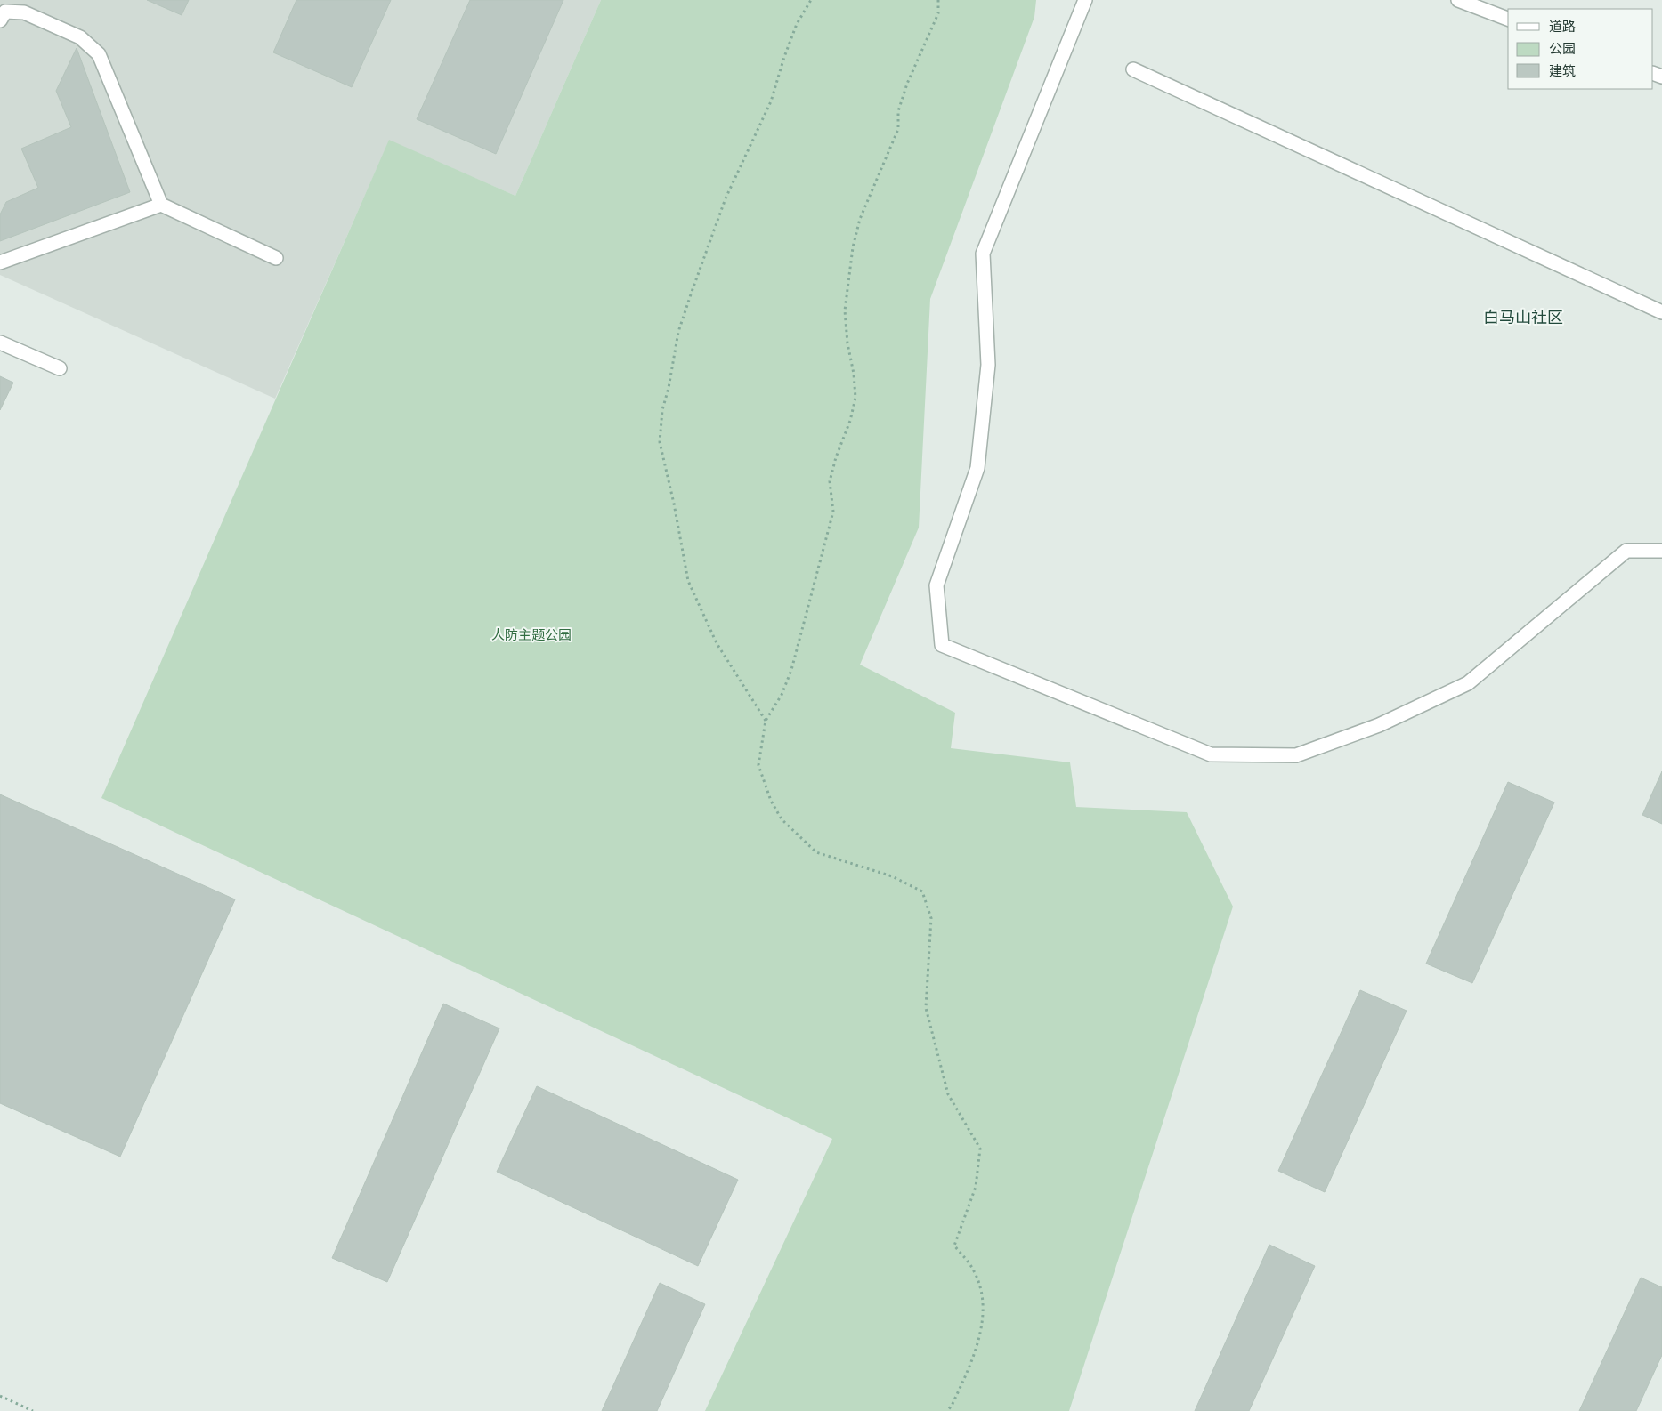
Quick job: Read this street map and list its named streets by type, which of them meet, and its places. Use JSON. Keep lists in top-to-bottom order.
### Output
{
  "districts": ["白马山社区"],
  "parks": ["人防主题公园"],
  "legend": ["道路", "公园", "建筑"]
}
